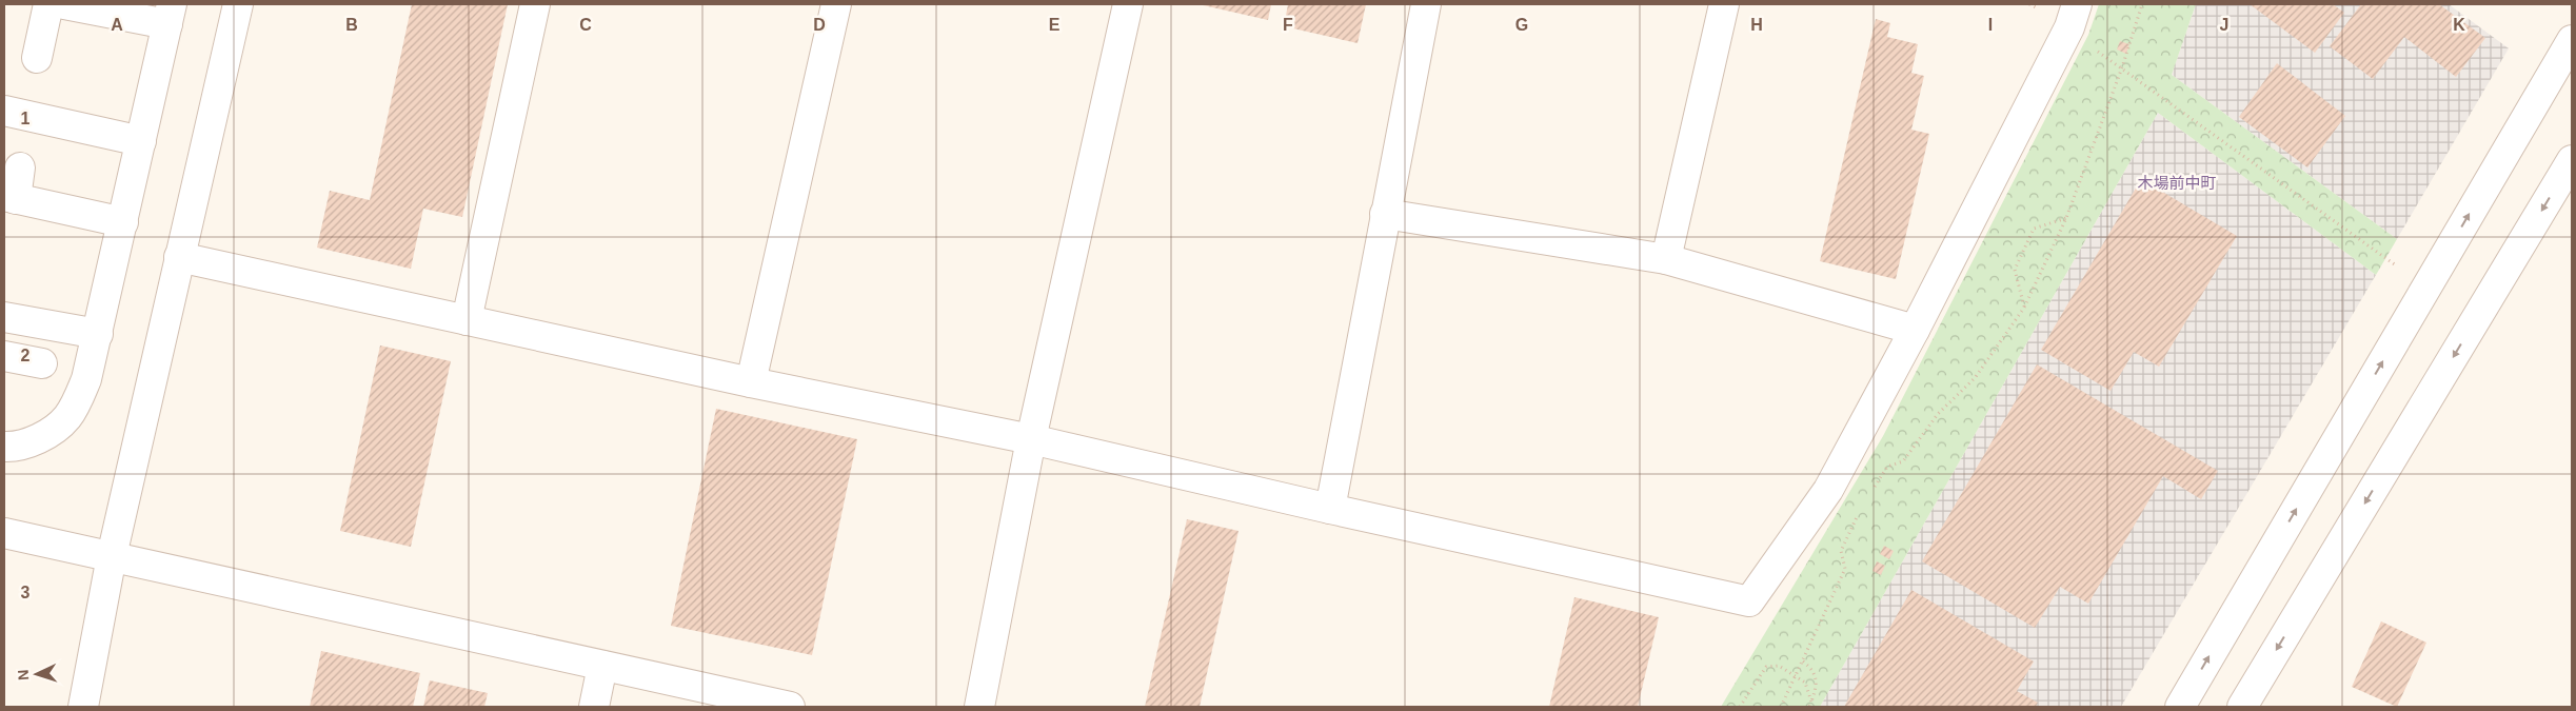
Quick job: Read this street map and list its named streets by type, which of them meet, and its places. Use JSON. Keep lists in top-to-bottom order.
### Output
{
  "districts": ["木場前中町"],
  "north": "left",
  "grid": {
    "columns": [
      "A",
      "B",
      "C",
      "D",
      "E",
      "F",
      "G",
      "H",
      "I",
      "J",
      "K"
    ],
    "rows": ["1", "2", "3"]
  }
}
